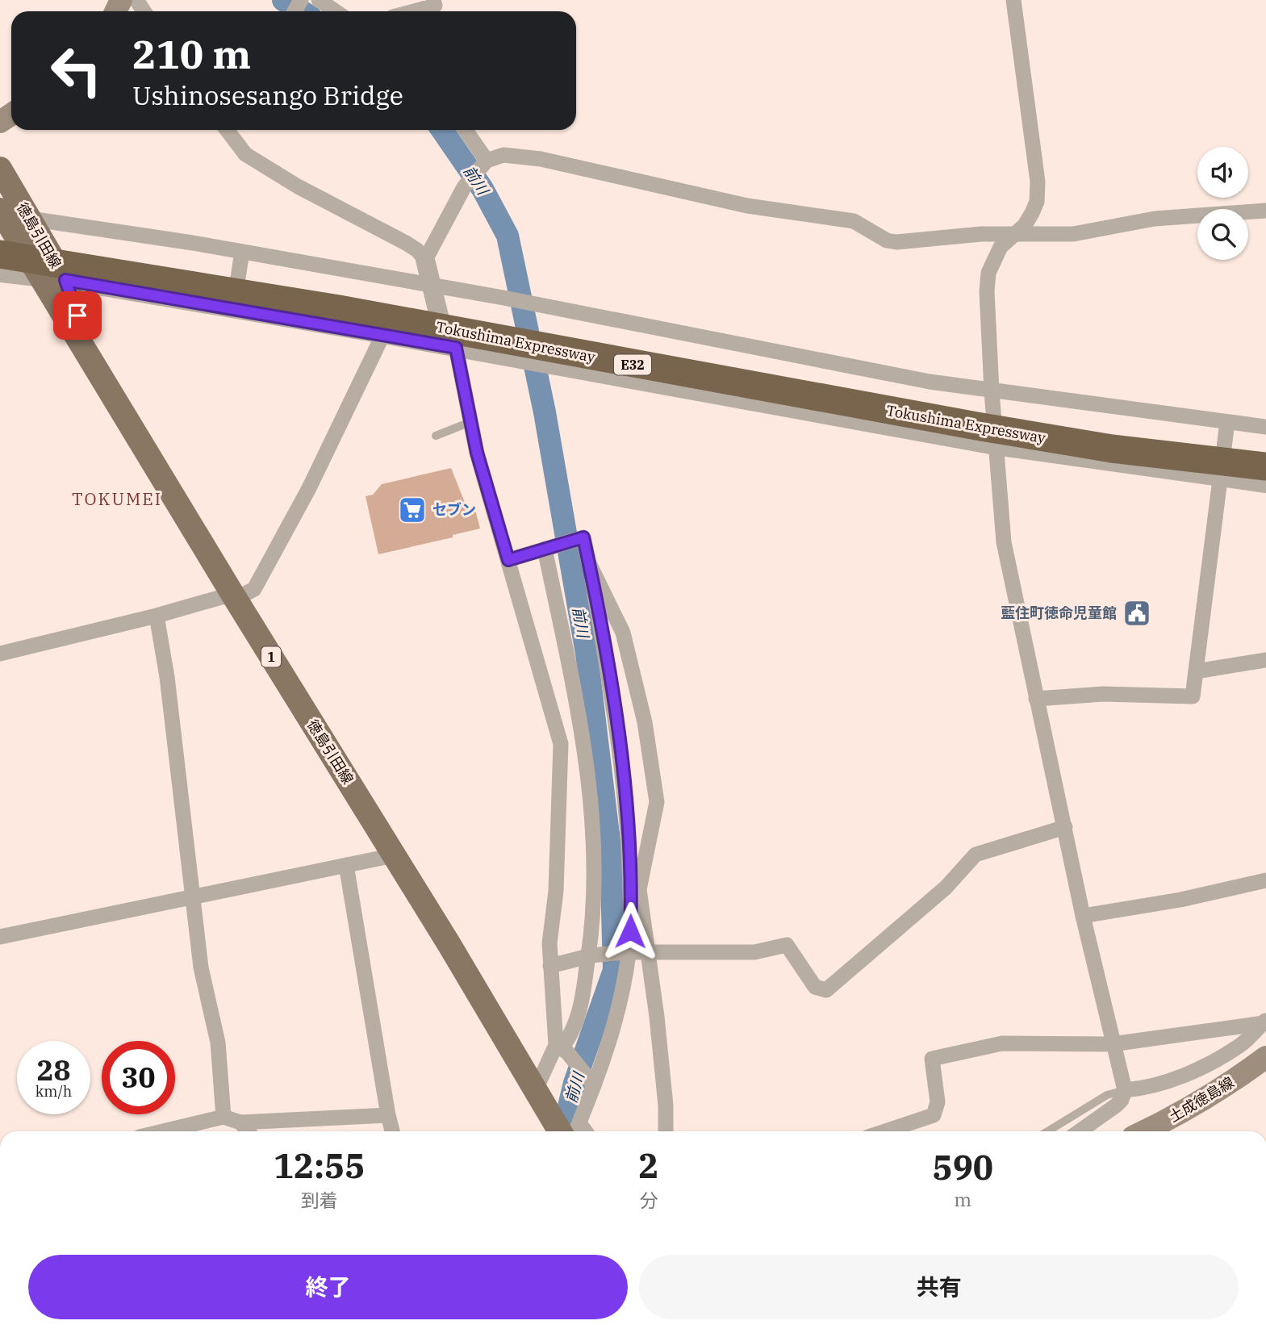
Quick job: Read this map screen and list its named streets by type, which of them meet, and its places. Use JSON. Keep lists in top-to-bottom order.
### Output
{
  "streets": {
    "highway": ["Tokushima Expressway", "E32"],
    "main road": ["徳島引田線", "1", "土成徳島線"]
  },
  "districts": ["TOKUMEI"],
  "water": ["前川"],
  "places": {
    "supermarket": ["セブン"],
    "public building": ["藍住町徳命児童館"]
  },
  "page": {
    "turn": ["210 m", "Ushinosesango Bridge"],
    "speed": "28 km/h",
    "limit": "30",
    "eta": [
      "12:55",
      "到着",
      "2",
      "分",
      "590",
      "m"
    ],
    "buttons": ["終了", "共有"]
  }
}
